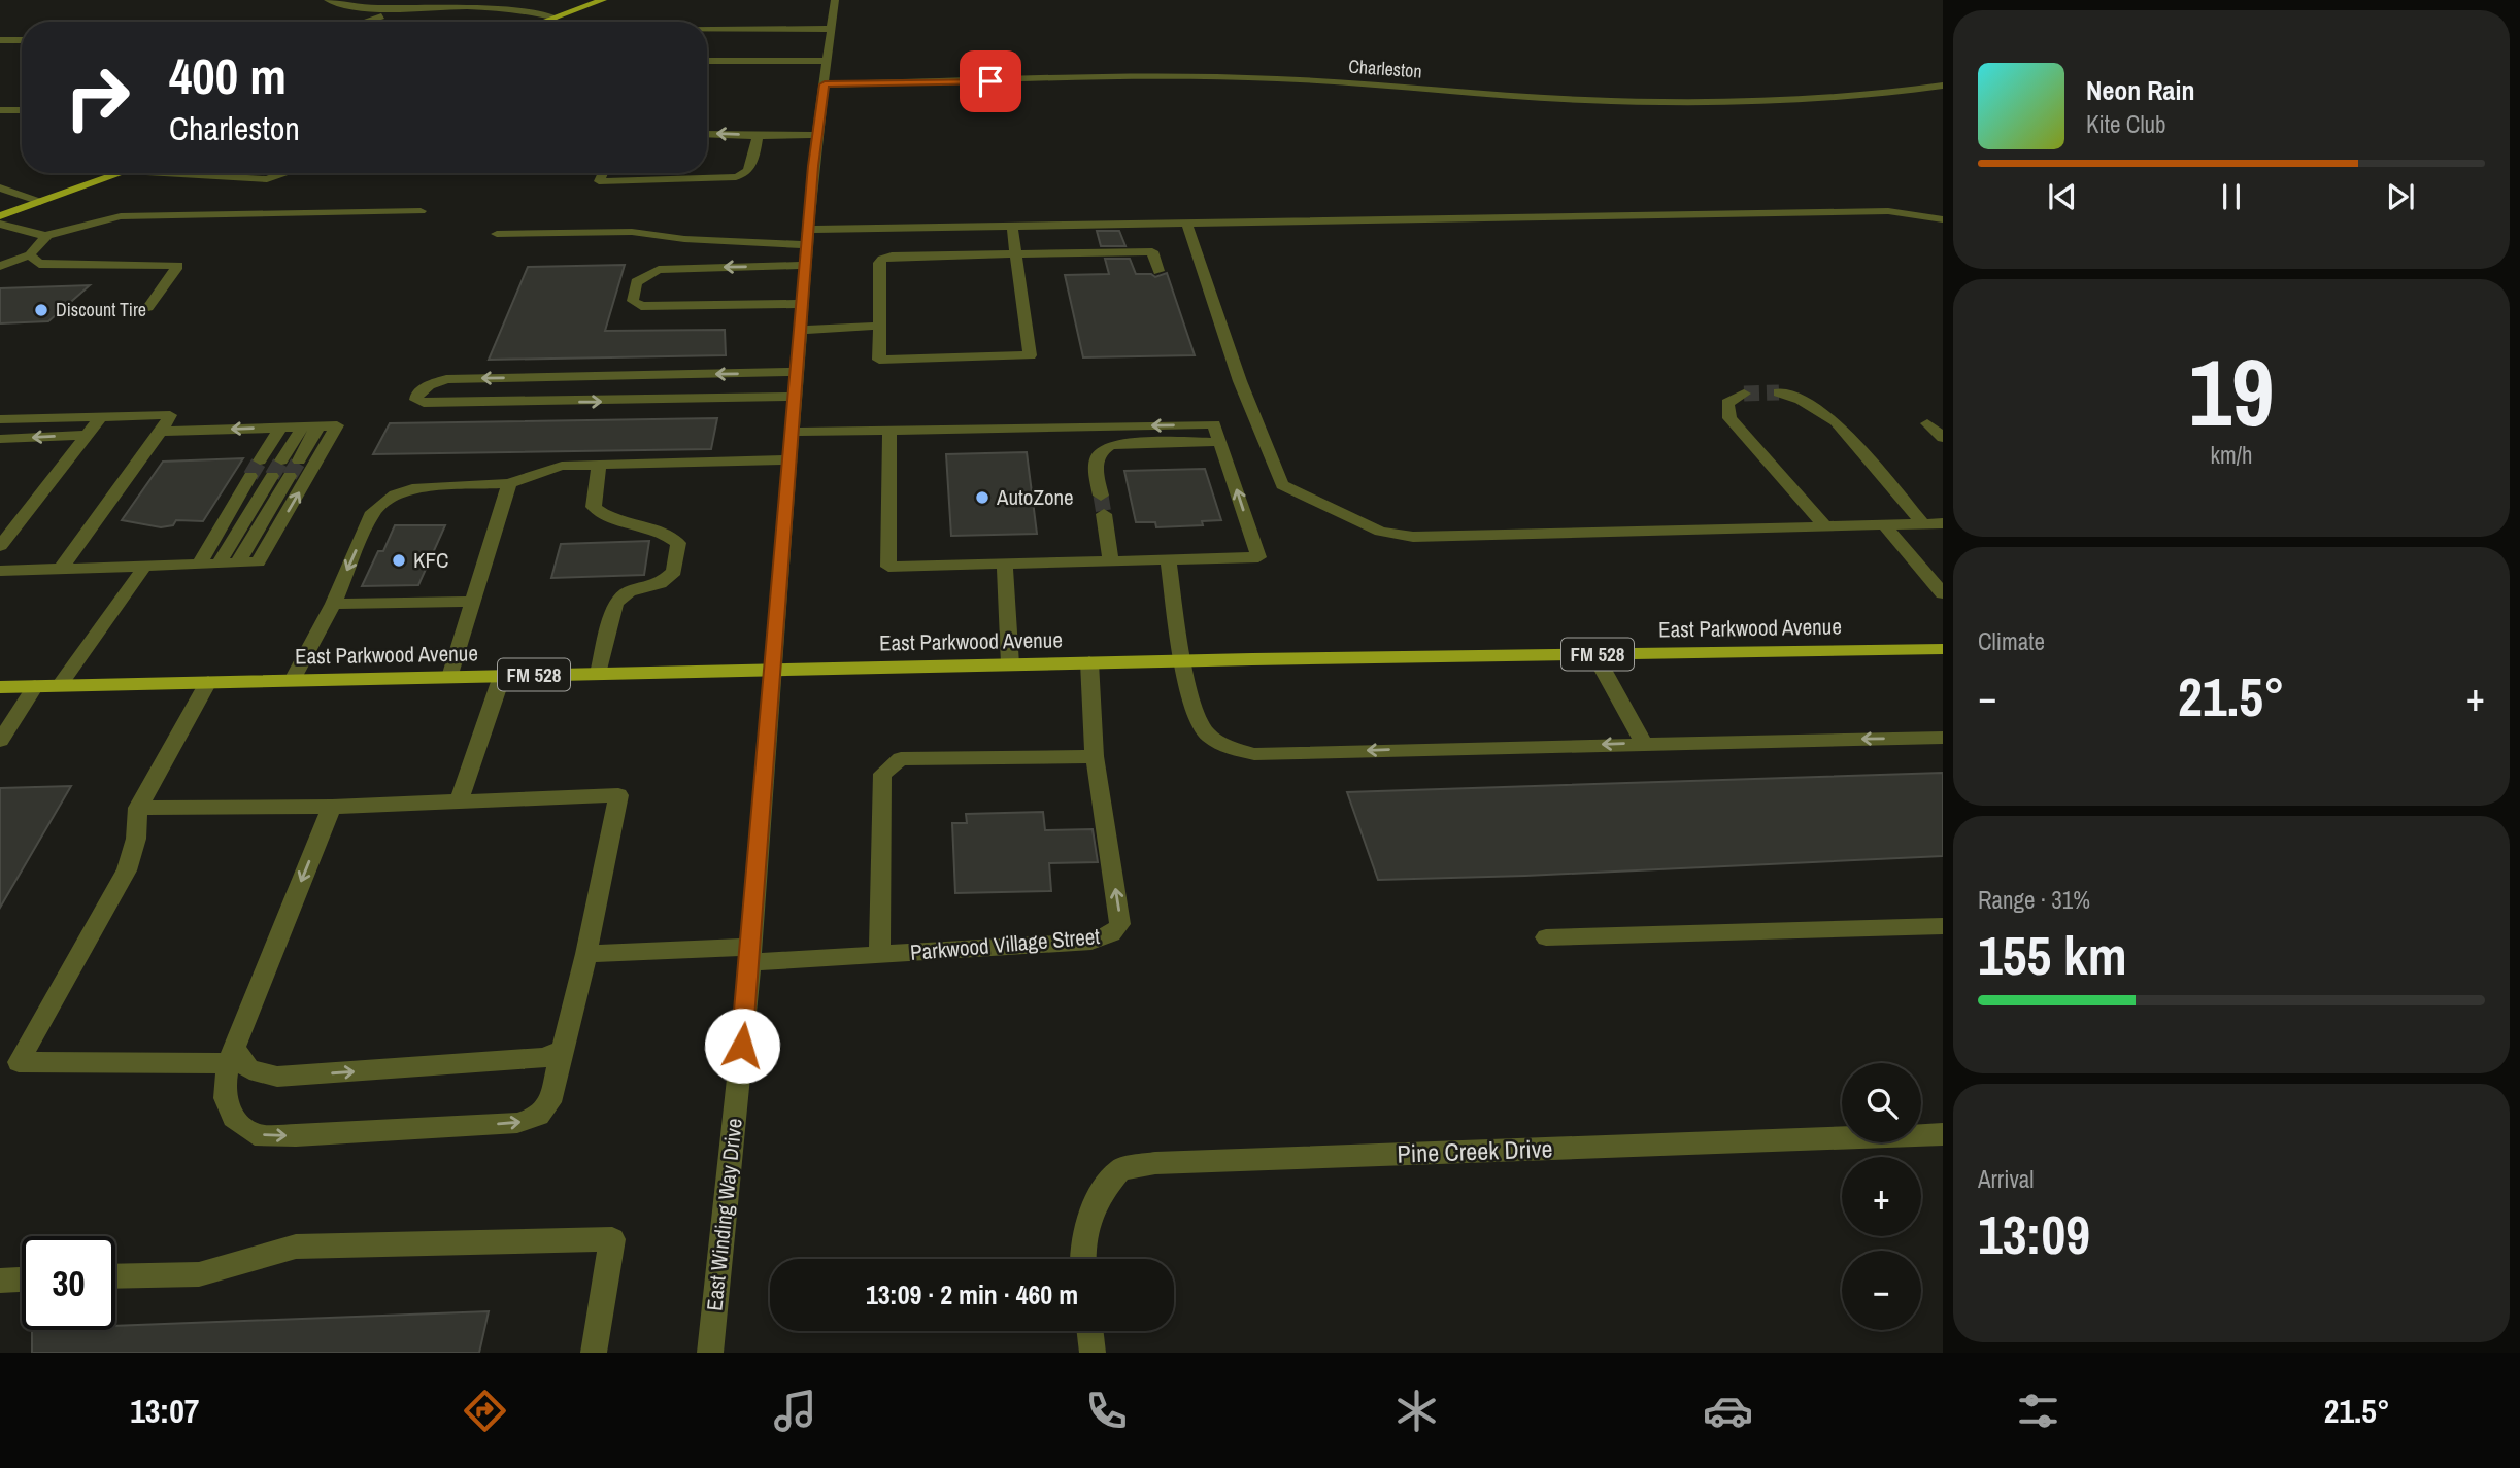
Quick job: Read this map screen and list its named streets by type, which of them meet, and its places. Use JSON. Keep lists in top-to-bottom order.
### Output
{
  "streets": {
    "main road": ["East Parkwood Avenue", "FM 528"],
    "street": [
      "Charleston",
      "Parkwood Village Street",
      "Pine Creek Drive",
      "East Winding Way Drive"
    ]
  },
  "crossings": [
    ["Charleston", "East Winding Way Drive"],
    ["East Parkwood Avenue", "Parkwood Village Street"],
    ["East Parkwood Avenue", "East Winding Way Drive"],
    ["Parkwood Village Street", "East Winding Way Drive"]
  ],
  "places": ["Discount Tire", "AutoZone", "KFC"],
  "page": {
    "turn": ["400 m", "Charleston"],
    "song": ["Neon Rain", "Kite Club"],
    "tile": [
      ["19", "km/h"],
      "Climate",
      ["Range · 31%", "155 km"],
      ["Arrival", "13:09"]
    ],
    "heat": ["−", "21.5°", "+"],
    "map_buttons": ["+", "−"],
    "limit": "30",
    "trip": "13:09 · 2 min · 460 m",
    "tabs": ["13:07", "21.5°"]
  }
}
